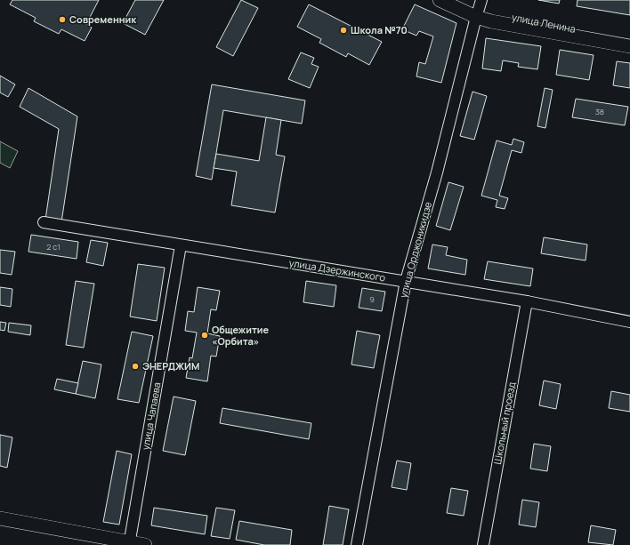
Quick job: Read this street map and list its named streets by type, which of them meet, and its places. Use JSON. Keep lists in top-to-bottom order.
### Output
{
  "streets": {
    "main road": ["улица Ленина"],
    "street": [
      "улица Орджоникидзе",
      "улица Дзержинского",
      "улица Чапаева",
      "Школьный проезд"
    ]
  },
  "crossings": [
    ["улица Ленина", "улица Орджоникидзе"],
    ["улица Орджоникидзе", "улица Дзержинского"],
    ["улица Дзержинского", "улица Чапаева"],
    ["улица Дзержинского", "Школьный проезд"]
  ],
  "places": [
    "Современник",
    "Школа №70",
    "Общежитие «Орбита»",
    "ЭНЕРДЖИМ"
  ],
  "house_numbers": ["38", "2 с1", "9"]
}
